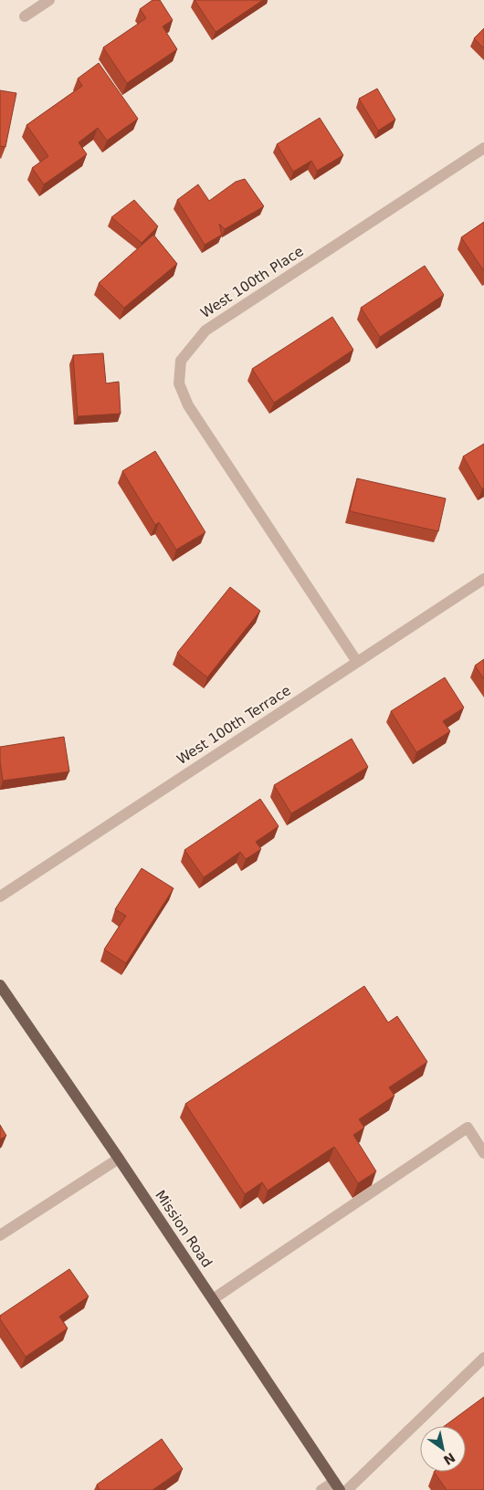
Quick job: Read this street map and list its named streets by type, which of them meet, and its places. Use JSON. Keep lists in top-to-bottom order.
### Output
{
  "streets": {
    "main road": ["Mission Road"],
    "street": ["West 100th Place", "West 100th Terrace"]
  },
  "crossings": [
    ["West 100th Place", "West 100th Terrace"]
  ],
  "north": "bottom right"
}
